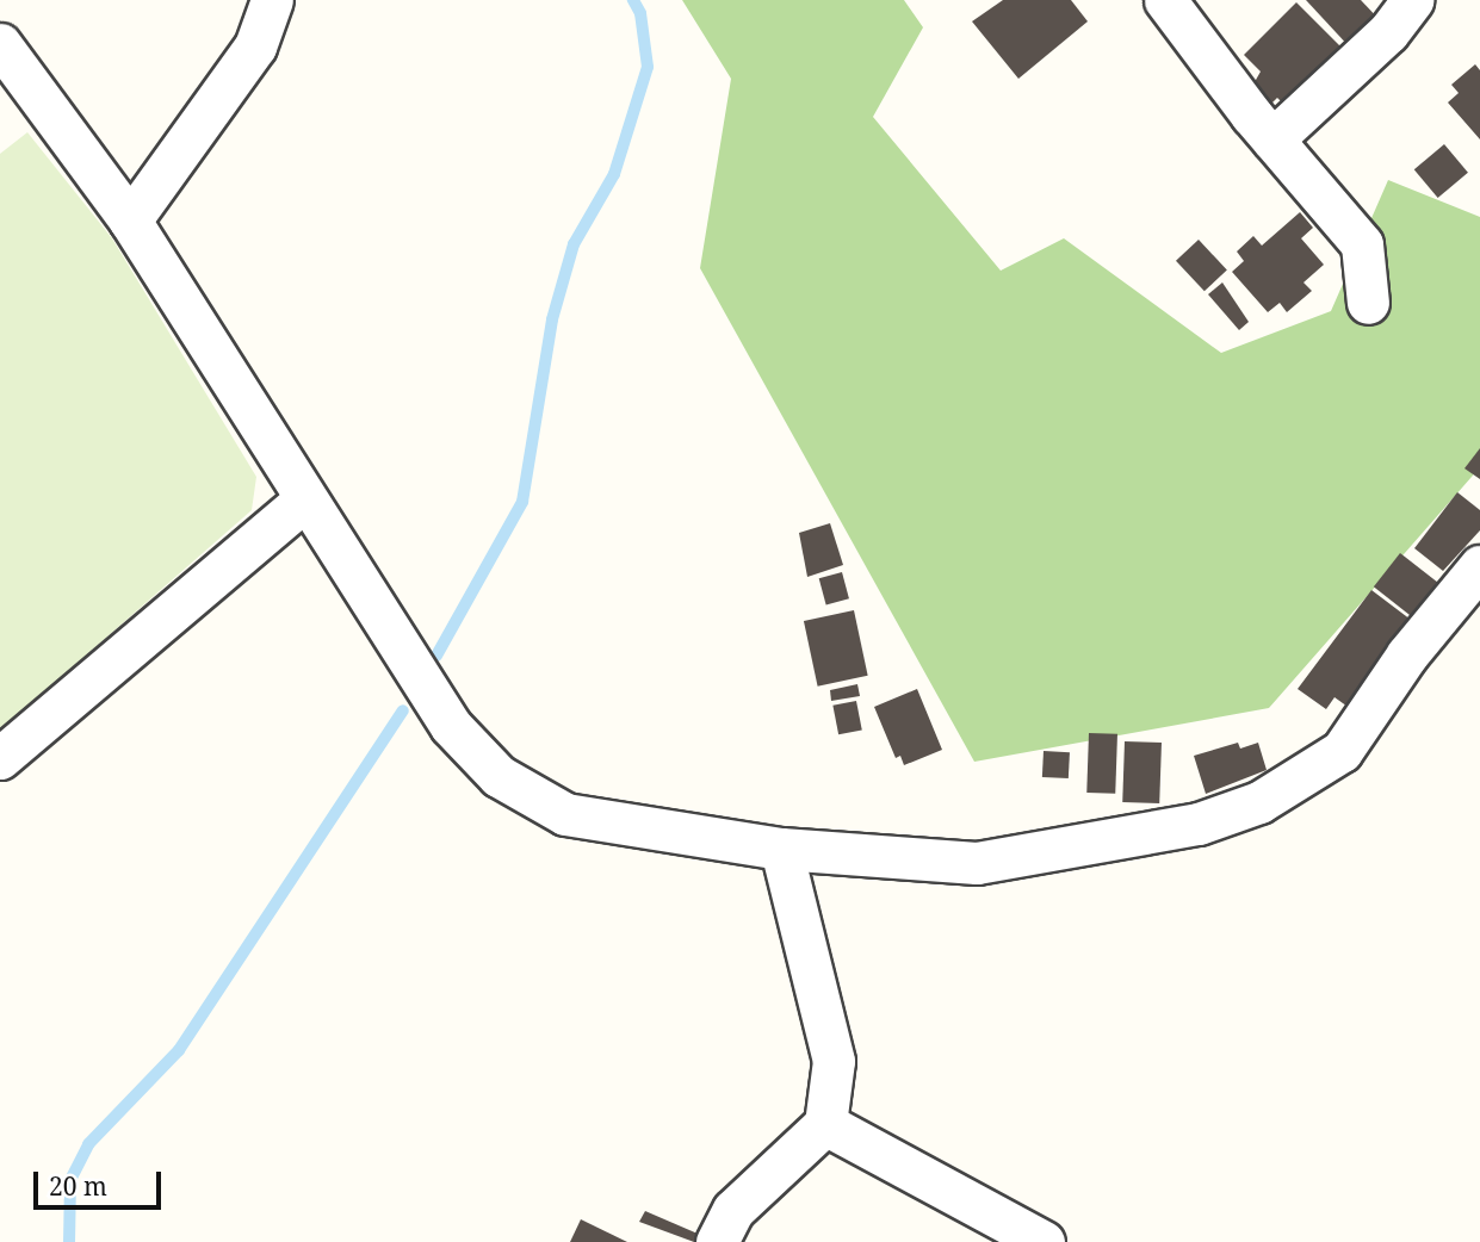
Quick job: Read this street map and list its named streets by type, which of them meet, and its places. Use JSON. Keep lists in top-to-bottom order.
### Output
{
  "scale_bar": "20 m"
}
